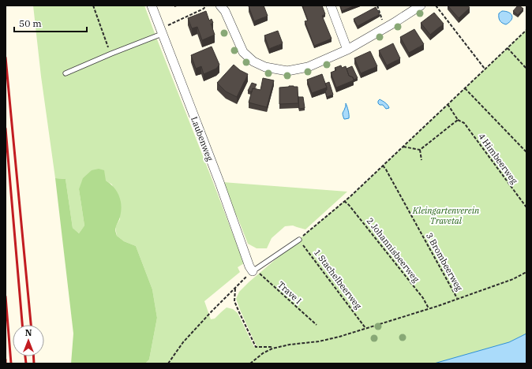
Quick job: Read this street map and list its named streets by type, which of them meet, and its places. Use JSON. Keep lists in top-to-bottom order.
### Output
{
  "streets": {
    "street": ["Laubenweg"],
    "path": [
      "4 Himbeerweg",
      "2 Johannisbeerweg",
      "3 Brombeerweg",
      "1 Stachelbeerweg",
      "Trave I"
    ]
  },
  "crossings": [
    ["Laubenweg", "Trave I"]
  ],
  "parks": ["Kleingartenverein Travetal"],
  "scale_bar": "50 m",
  "north": "top"
}
